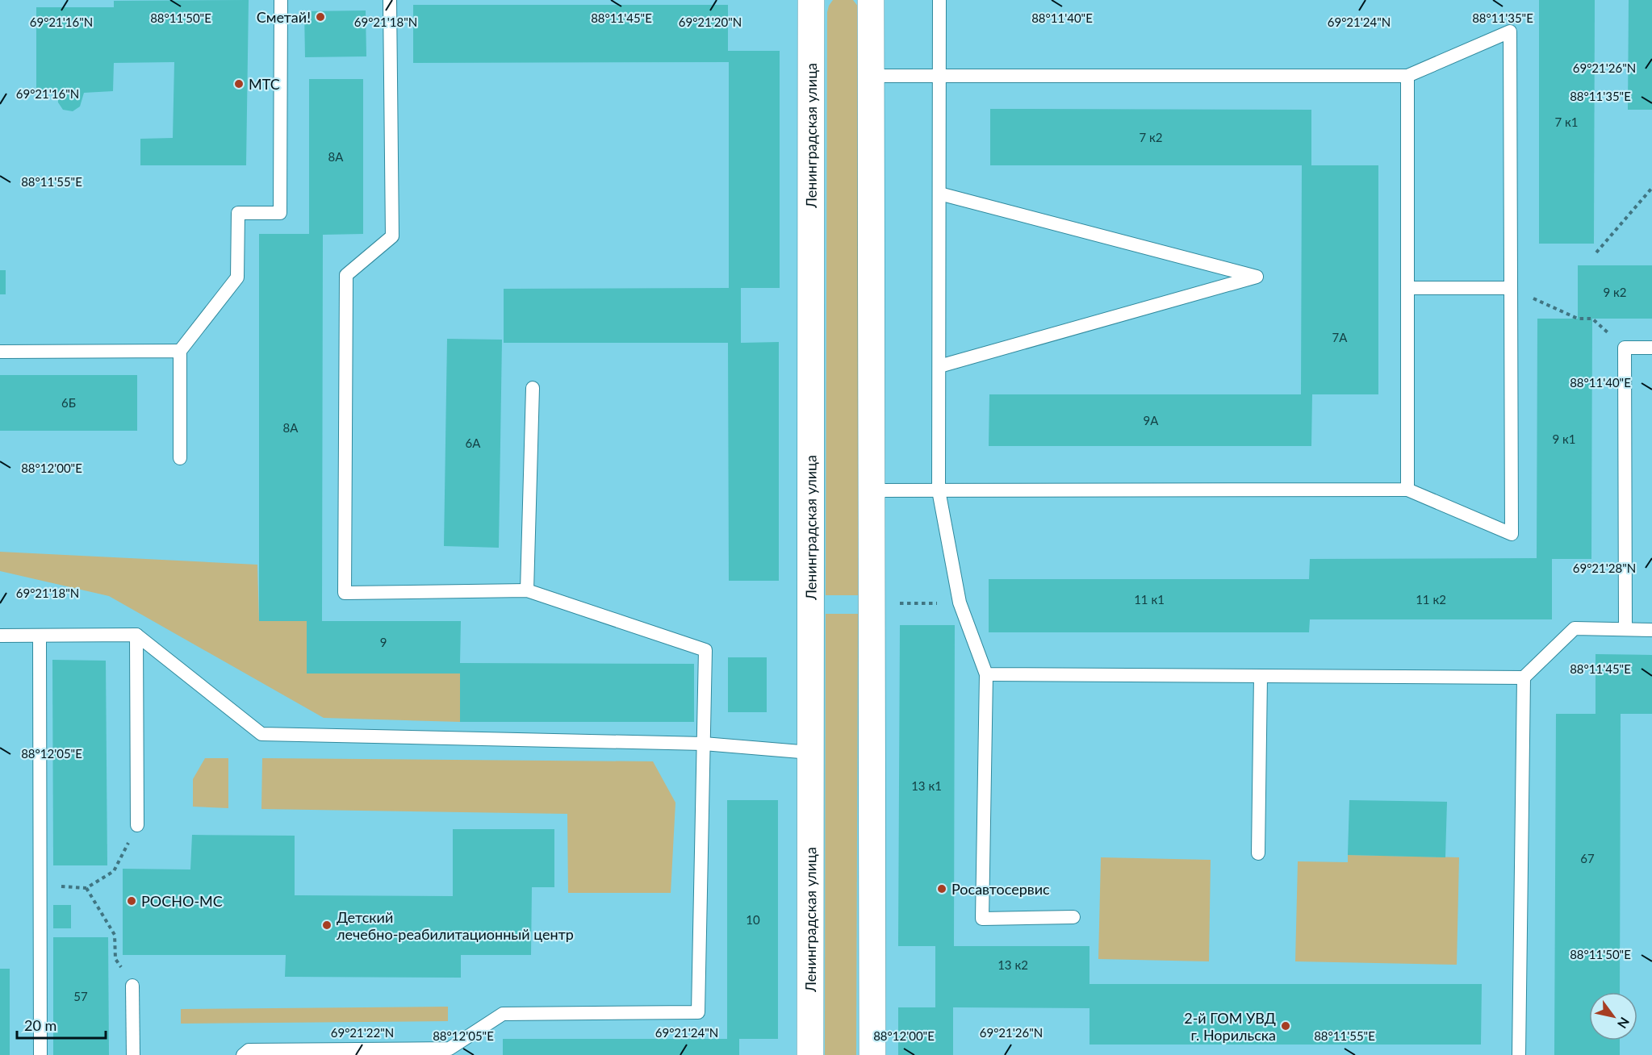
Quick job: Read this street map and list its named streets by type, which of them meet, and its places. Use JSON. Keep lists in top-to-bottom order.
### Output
{
  "streets": {
    "street": ["Ленинградская улица"]
  },
  "places": [
    "Сметай!",
    "МТС",
    "Росавтосервис",
    "РОСНО-МС",
    "Детский лечебно-реабилитационный центр",
    "2-й ГОМ УВД г. Норильска"
  ],
  "house_numbers": [
    "7 к1",
    "7 к2",
    "8А",
    "9 к2",
    "7А",
    "6Б",
    "9А",
    "8А",
    "9 к1",
    "6А",
    "11 к1",
    "11 к2",
    "9",
    "13 к1",
    "67",
    "10",
    "13 к2",
    "57"
  ],
  "scale_bar": "20 m",
  "north": "bottom right",
  "coordinates": [
    "88°11'50\"E",
    "88°11'45\"E",
    "88°11'40\"E",
    "88°11'35\"E",
    "69°21'18\"N",
    "69°21'16\"N",
    "69°21'20\"N",
    "69°21'24\"N",
    "69°21'26\"N",
    "88°11'55\"E",
    "88°12'00\"E",
    "69°21'28\"N",
    "88°12'05\"E",
    "69°21'22\"N"
  ]
}
